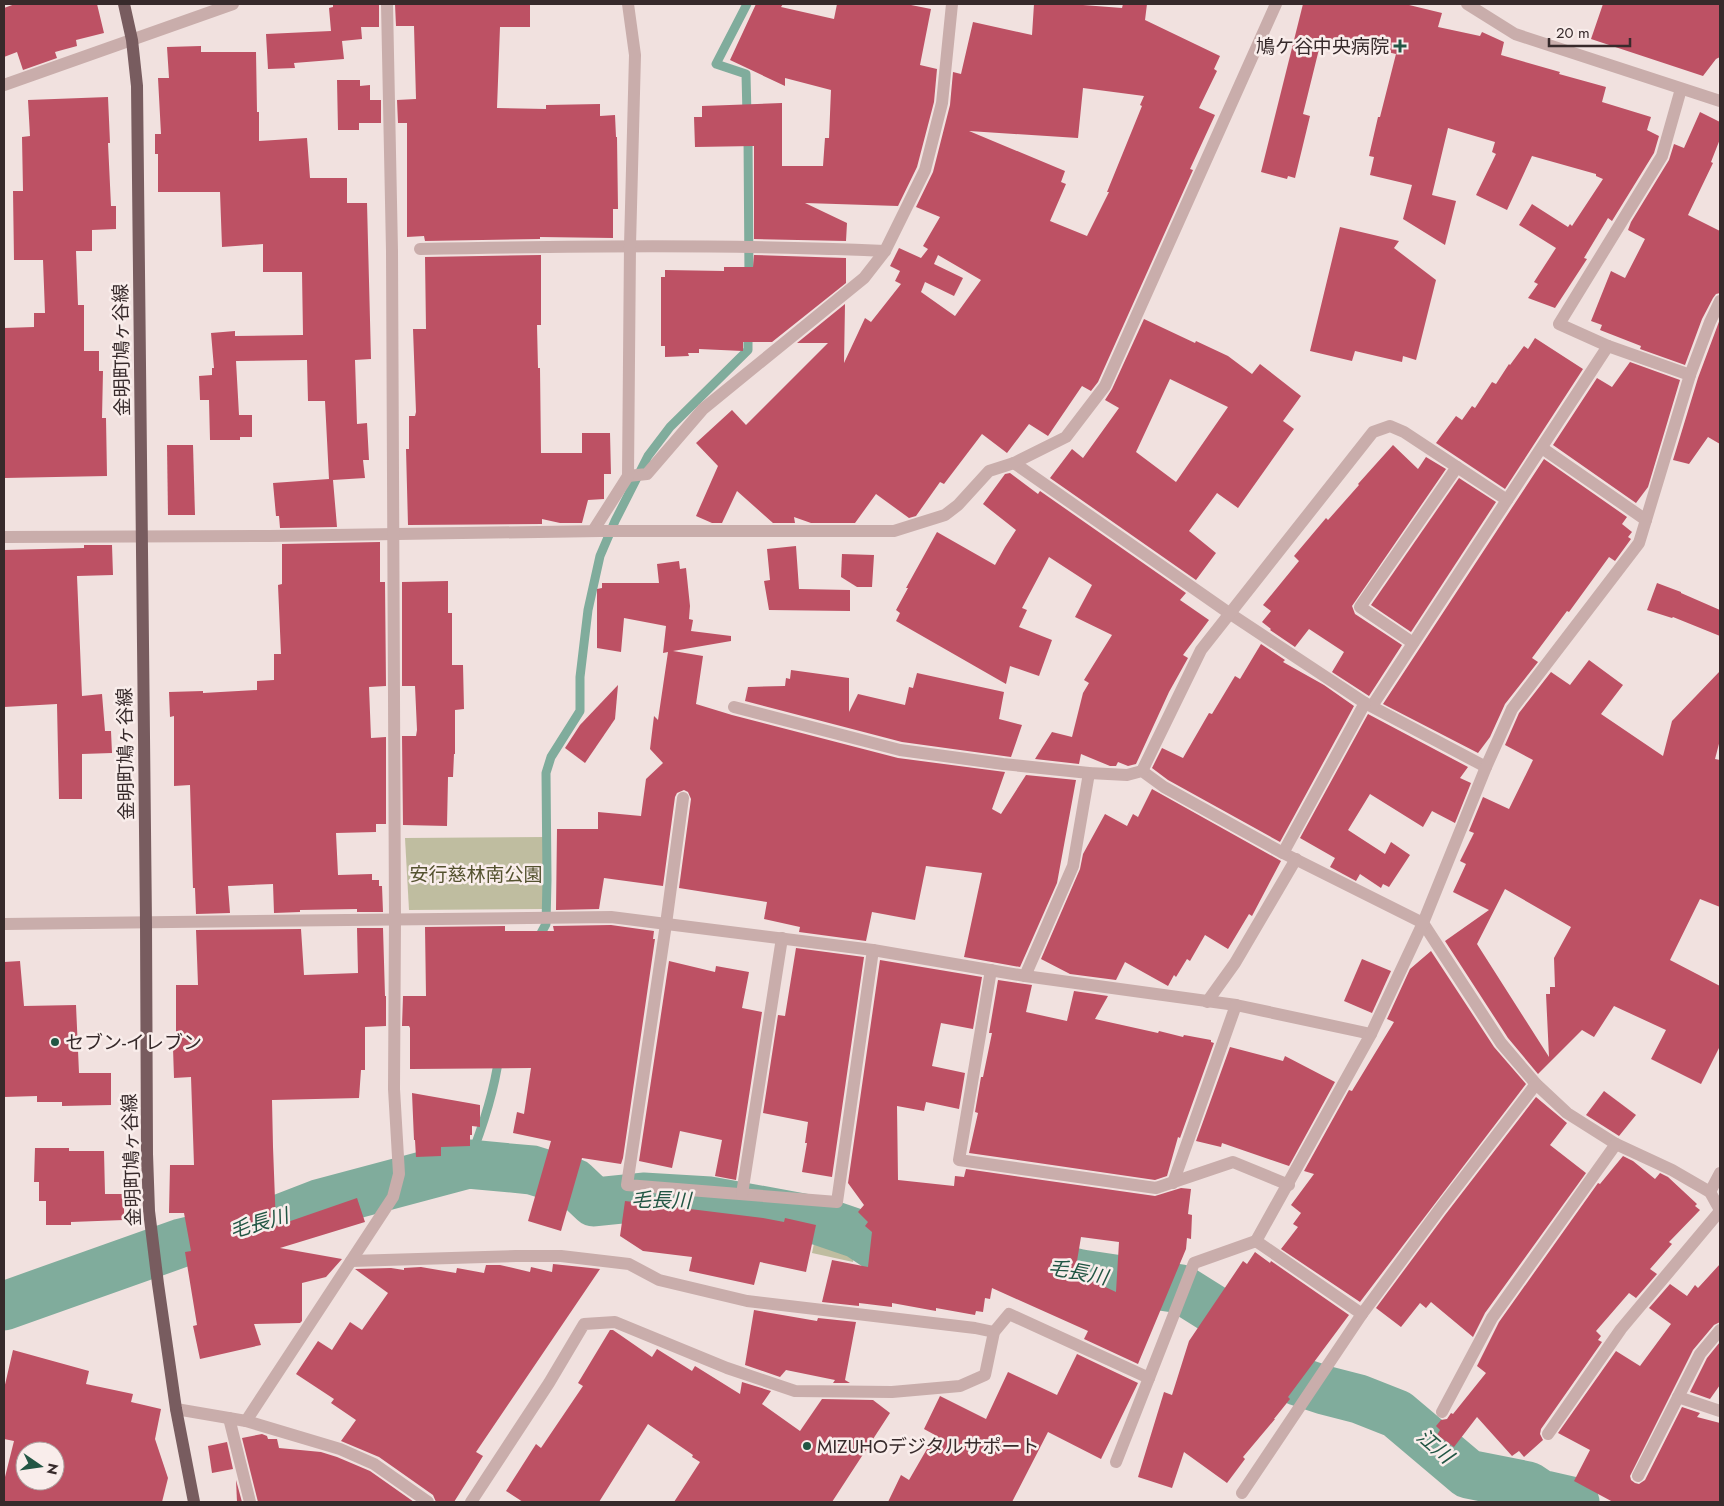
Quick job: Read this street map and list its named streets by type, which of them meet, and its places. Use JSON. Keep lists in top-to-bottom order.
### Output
{
  "streets": {
    "main road": ["金明町鳩ヶ谷線"]
  },
  "water": ["毛長川", "江川"],
  "parks": ["安行慈林南公園"],
  "places": {
    "health": ["鳩ケ谷中央病院"],
    "other": ["セブン-イレブン", "MIZUHOデジタルサポート"]
  },
  "scale_bar": "20 m",
  "north": "right"
}
